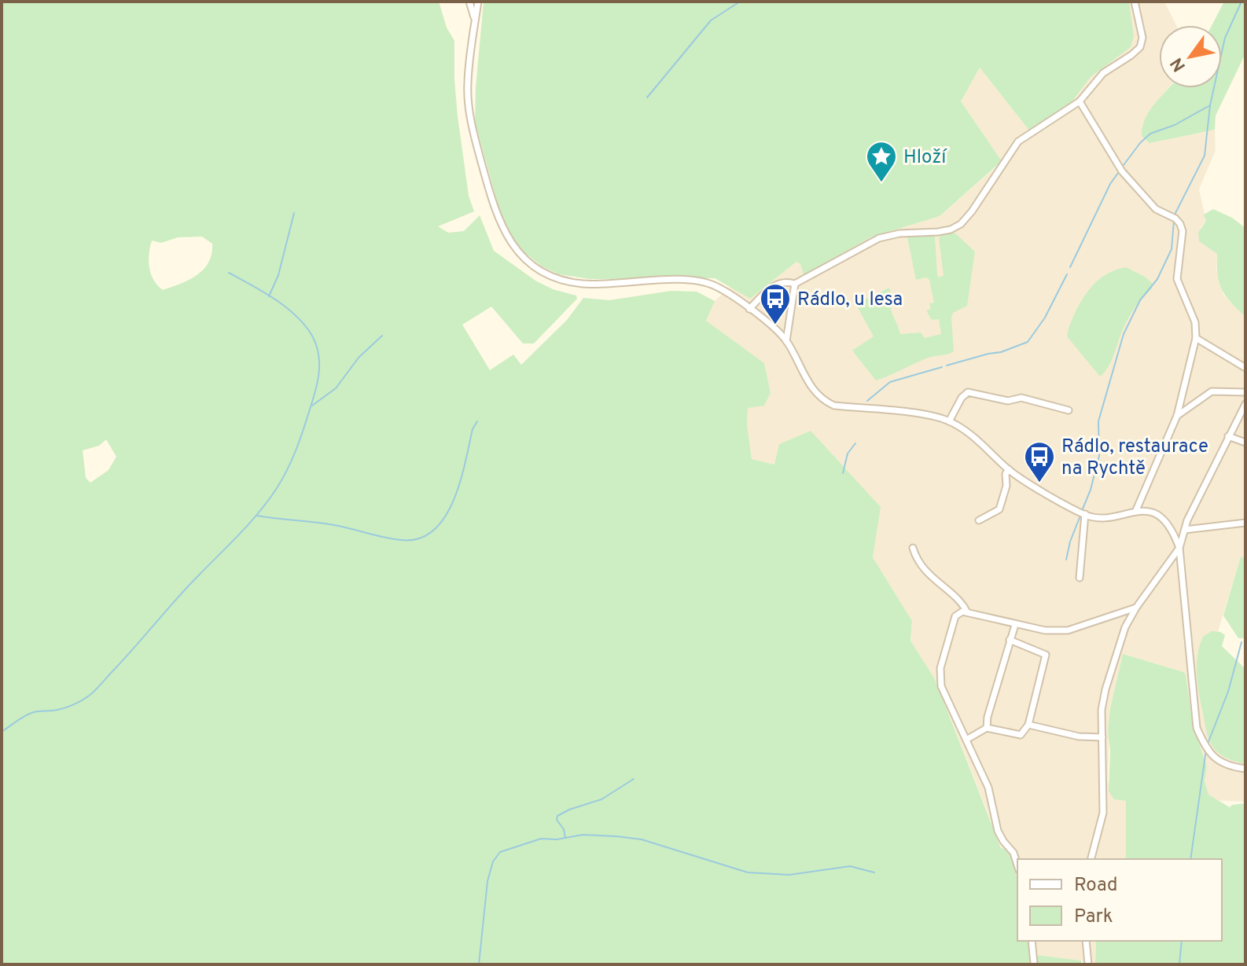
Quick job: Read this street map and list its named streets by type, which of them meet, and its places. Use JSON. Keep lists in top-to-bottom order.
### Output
{
  "places": {
    "place": ["Hloží"],
    "bus stop": ["Rádlo, u lesa", "Rádlo, restaurace na Rychtě"]
  },
  "legend": ["Road", "Park"],
  "north": "bottom left"
}
